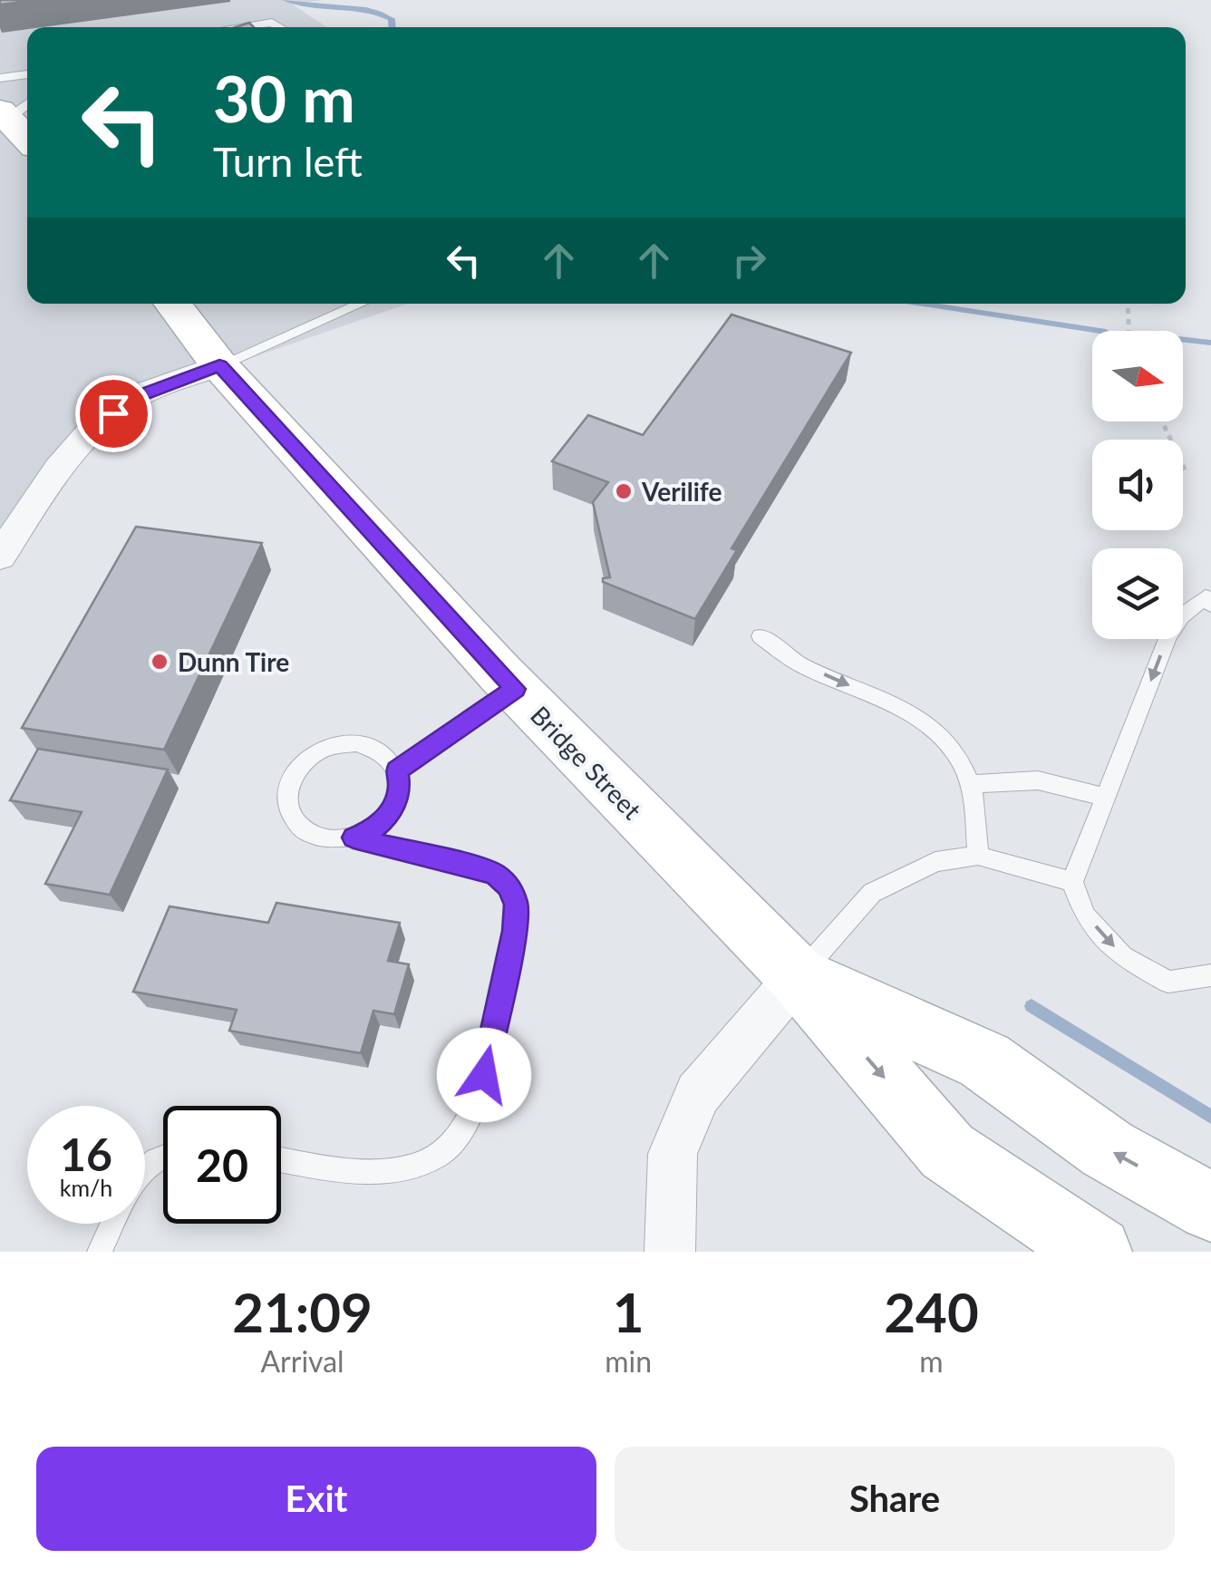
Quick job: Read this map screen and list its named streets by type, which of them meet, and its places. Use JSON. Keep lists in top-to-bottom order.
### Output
{
  "streets": {
    "main road": ["Bridge Street"]
  },
  "places": ["Verilife", "Dunn Tire"],
  "north": "right",
  "page": {
    "turn": ["30 m", "Turn left"],
    "speed": "16 km/h",
    "limit": "20",
    "eta": [
      "21:09",
      "Arrival",
      "1",
      "min",
      "240",
      "m"
    ],
    "buttons": ["Exit", "Share"]
  }
}
